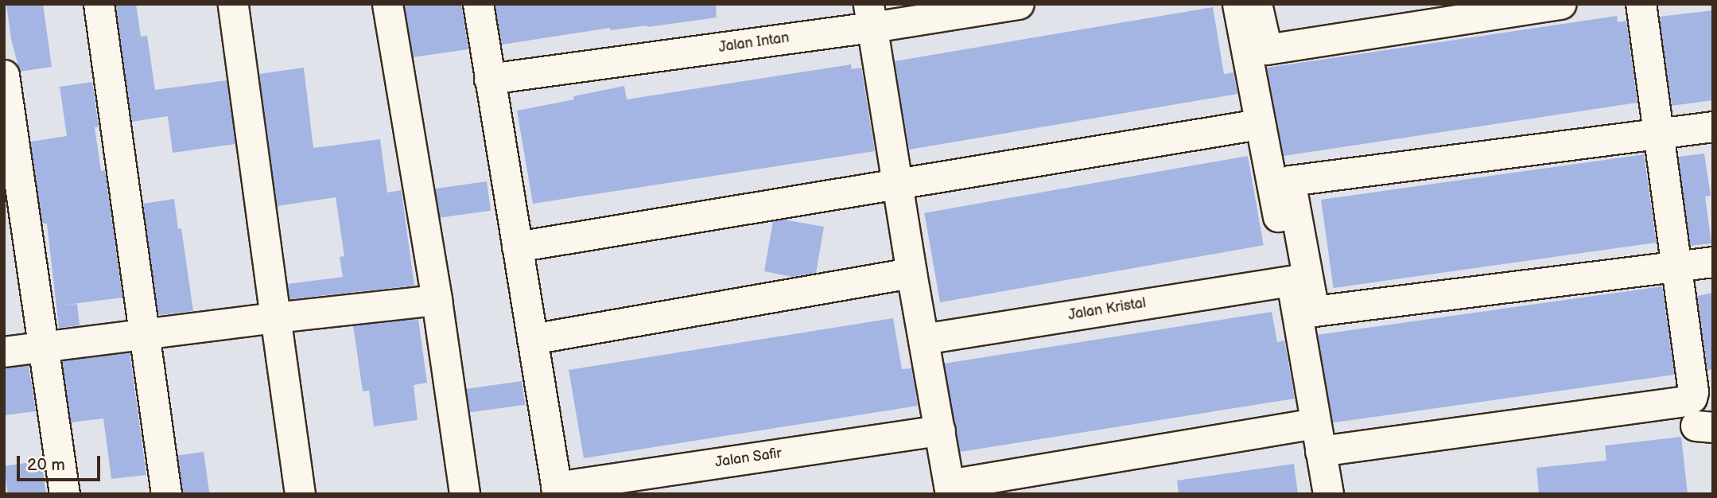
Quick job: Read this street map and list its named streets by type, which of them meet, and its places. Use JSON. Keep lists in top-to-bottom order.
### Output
{
  "streets": {
    "street": ["Jalan Intan", "Jalan Kristal", "Jalan Safir"]
  },
  "scale_bar": "20 m"
}
